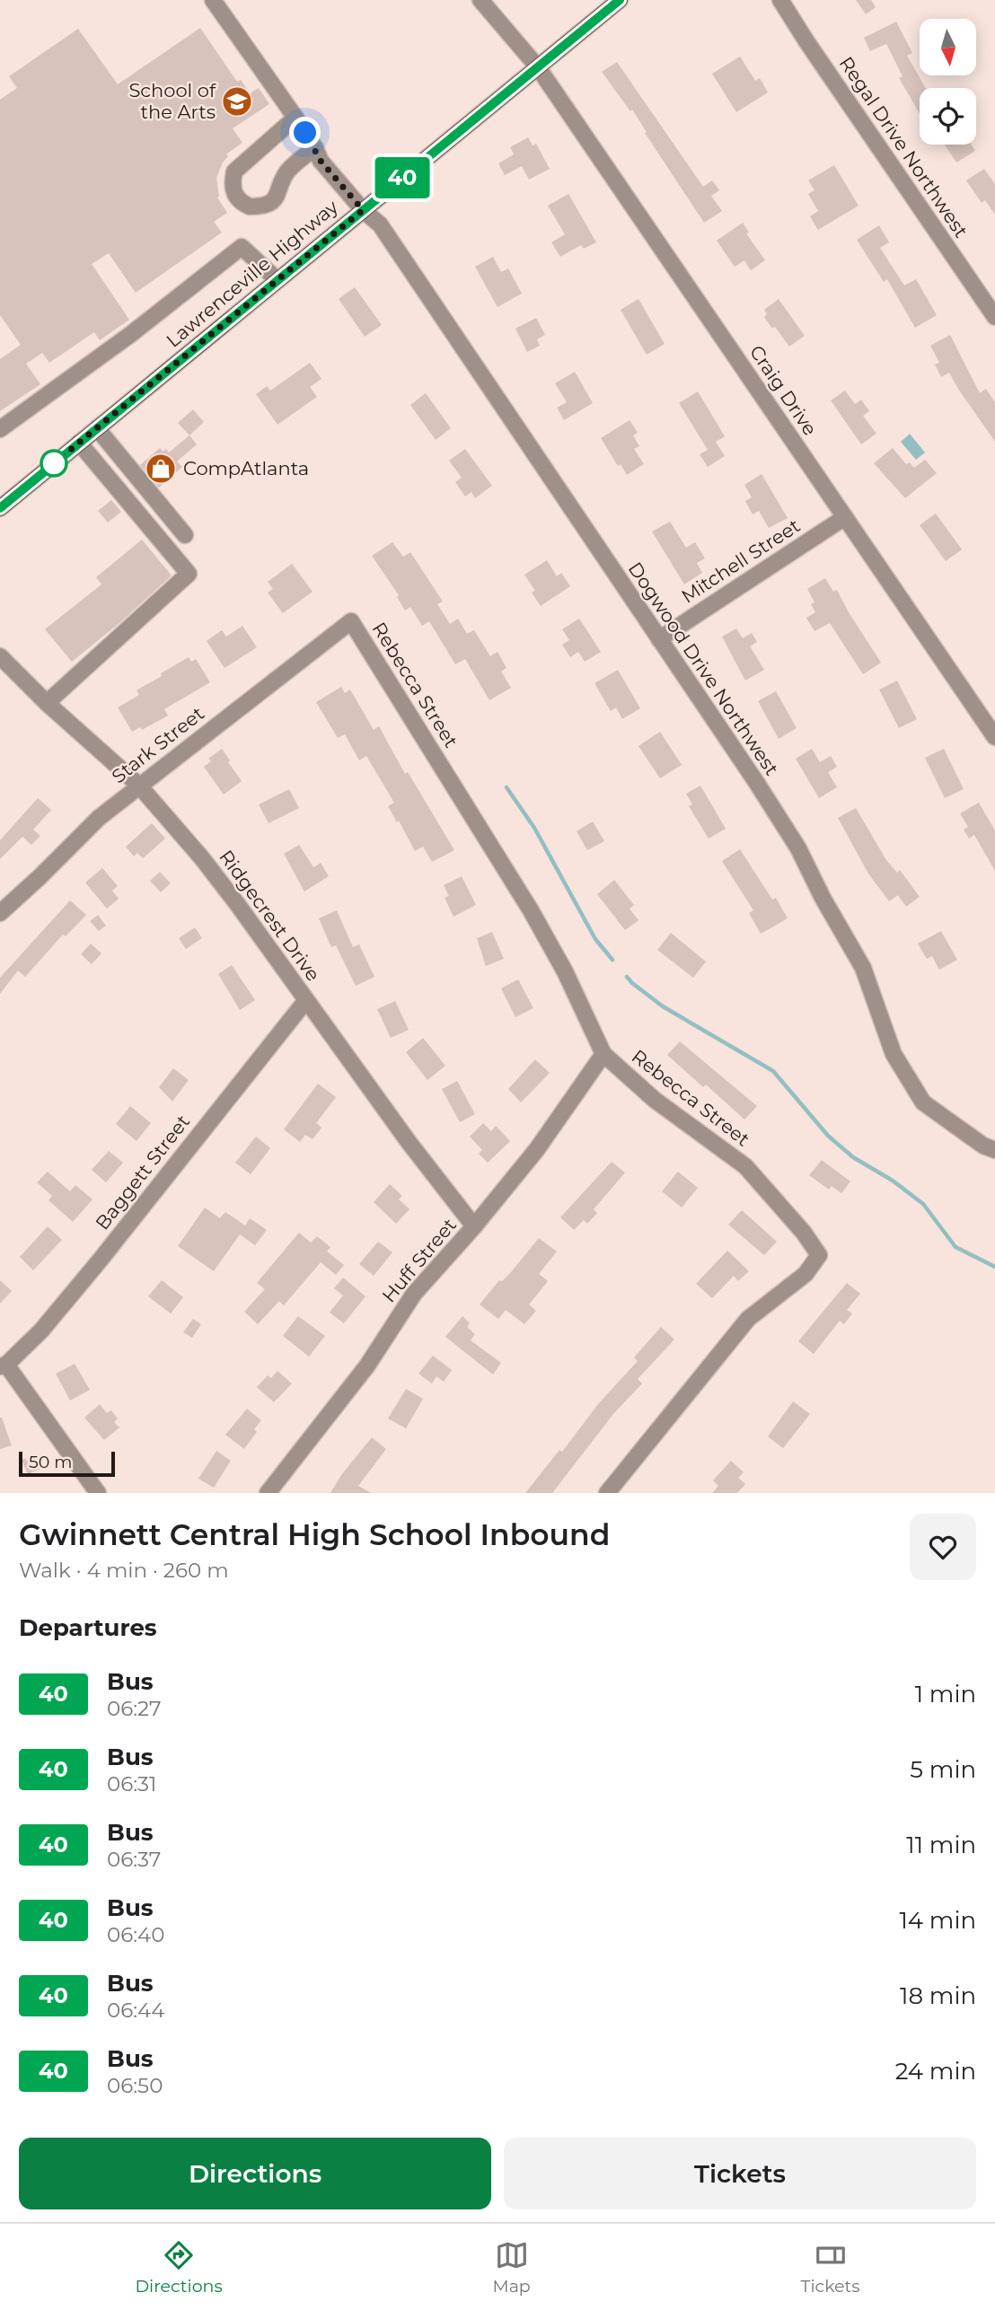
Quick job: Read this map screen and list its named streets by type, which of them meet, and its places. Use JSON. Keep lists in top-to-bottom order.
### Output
{
  "streets": {
    "main road": ["Lawrenceville Highway"],
    "street": [
      "Regal Drive Northwest",
      "Craig Drive",
      "Mitchell Street",
      "Dogwood Drive Northwest",
      "Rebecca Street",
      "Stark Street",
      "Ridgecrest Drive",
      "Baggett Street",
      "Huff Street"
    ]
  },
  "crossings": [
    ["Lawrenceville Highway", "Craig Drive"],
    ["Lawrenceville Highway", "Dogwood Drive Northwest"],
    ["Craig Drive", "Mitchell Street"],
    ["Mitchell Street", "Dogwood Drive Northwest"],
    ["Rebecca Street", "Stark Street"],
    ["Rebecca Street", "Huff Street"],
    ["Stark Street", "Ridgecrest Drive"],
    ["Ridgecrest Drive", "Baggett Street"],
    ["Ridgecrest Drive", "Huff Street"]
  ],
  "places": {
    "school or university": ["School of the Arts"],
    "shop": ["CompAtlanta"]
  },
  "lines": ["bus line 40"],
  "scale_bar": "50 m",
  "north": "bottom",
  "page": {
    "on_map": "40",
    "scale": "50 m",
    "heading": [
      ["Gwinnett Central High School Inbound", "Walk · 4 min · 260 m"],
      "Departures"
    ],
    "list": [
      {
        "mark": "40",
        "name": "Bus",
        "note": "06:27",
        "value": "1 min"
      },
      {
        "mark": "40",
        "name": "Bus",
        "note": "06:31",
        "value": "5 min"
      },
      {
        "mark": "40",
        "name": "Bus",
        "note": "06:37",
        "value": "11 min"
      },
      {
        "mark": "40",
        "name": "Bus",
        "note": "06:40",
        "value": "14 min"
      },
      {
        "mark": "40",
        "name": "Bus",
        "note": "06:44",
        "value": "18 min"
      },
      {
        "mark": "40",
        "name": "Bus",
        "note": "06:50",
        "value": "24 min"
      }
    ],
    "buttons": ["Directions", "Tickets"],
    "tabs": ["Directions", "Map", "Tickets"]
  }
}
